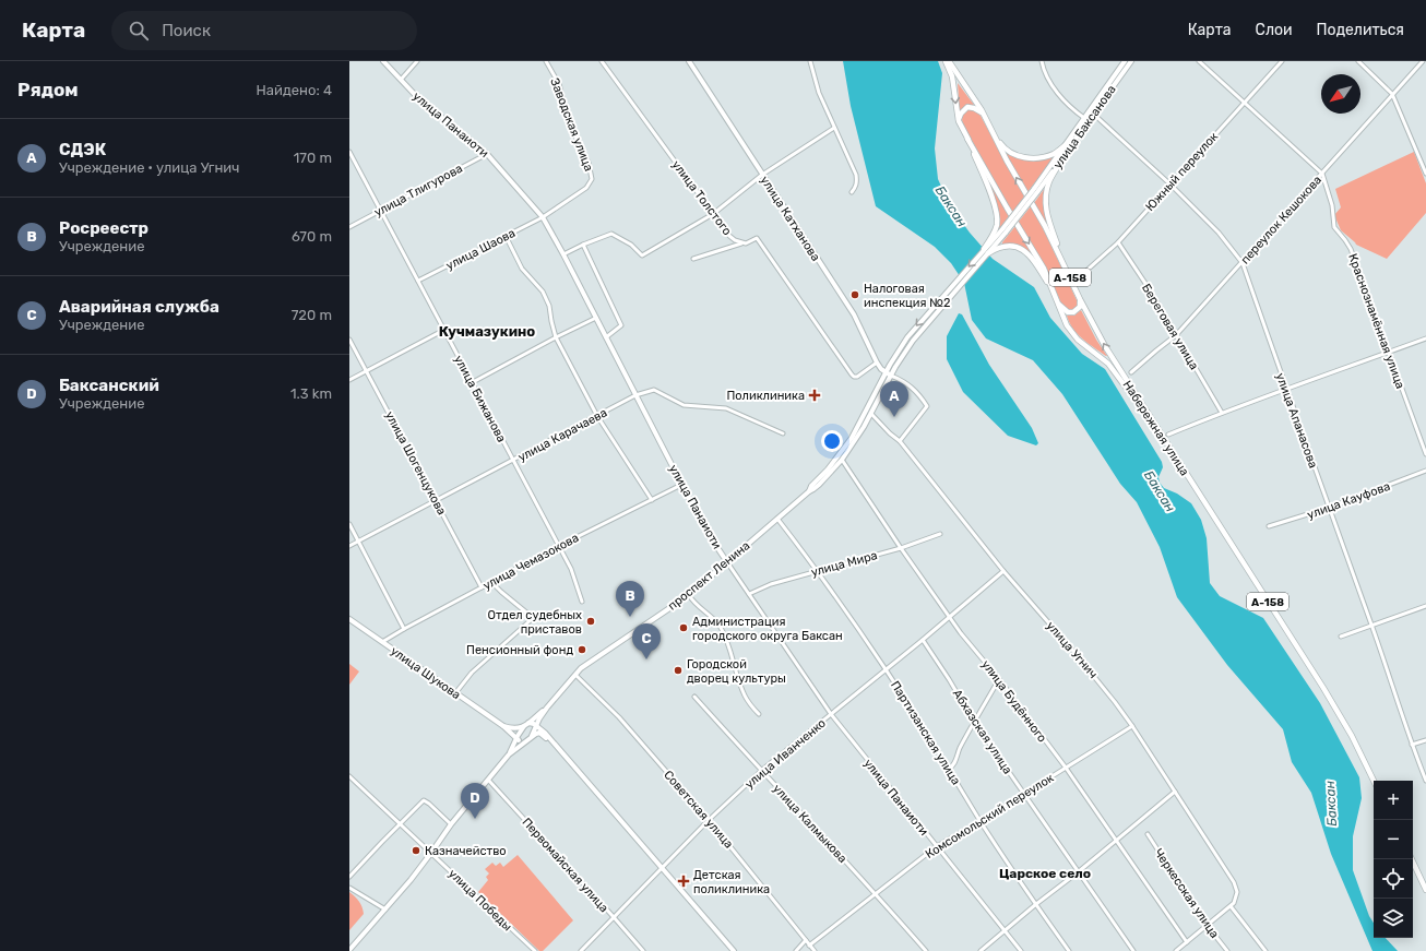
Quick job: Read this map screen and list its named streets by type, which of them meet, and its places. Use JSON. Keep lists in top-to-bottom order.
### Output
{
  "streets": {
    "main road": [
      "улица Панаиоти",
      "улица Баксанова",
      "улица Катханова",
      "А-158",
      "Набережная улица",
      "проспект Ленина",
      "улица Шукова"
    ],
    "street": [
      "Заводская улица",
      "Южный переулок",
      "улица Тлигурова",
      "улица Толстого",
      "переулок Кешокова",
      "улица Шаова",
      "Краснознамённая улица",
      "Береговая улица",
      "улица Бижанова",
      "улица Апанасова",
      "улица Карачаева",
      "улица Шогенцукова",
      "улица Кауфова",
      "улица Чемазокова",
      "улица Мира",
      "улица Угнич",
      "улица Будённого",
      "Абхазская улица",
      "Партизанская улица",
      "улица Иванченко",
      "Советская улица",
      "Комсомольский переулок",
      "улица Калмыкова",
      "Первомайская улица",
      "Черкесская улица",
      "улица Победы"
    ]
  },
  "crossings": [
    ["улица Панаиоти", "Заводская улица"],
    ["улица Панаиоти", "улица Тлигурова"],
    ["улица Панаиоти", "улица Шаова"],
    ["улица Панаиоти", "улица Карачаева"],
    ["улица Панаиоти", "улица Чемазокова"],
    ["улица Панаиоти", "улица Мира"],
    ["улица Панаиоти", "проспект Ленина"],
    ["улица Панаиоти", "улица Иванченко"],
    ["улица Панаиоти", "Комсомольский переулок"],
    ["Заводская улица", "улица Шаова"],
    ["улица Баксанова", "улица Апанасова"],
    ["Южный переулок", "Береговая улица"],
    ["Южный переулок", "улица Апанасова"],
    ["улица Тлигурова", "улица Бижанова"],
    ["улица Толстого", "улица Катханова"],
    ["улица Катханова", "проспект Ленина"],
    ["переулок Кешокова", "Краснознамённая улица"],
    ["переулок Кешокова", "Береговая улица"],
    ["переулок Кешокова", "улица Апанасова"],
    ["улица Шаова", "улица Бижанова"],
    ["А-158", "Набережная улица"],
    ["улица Бижанова", "улица Карачаева"],
    ["улица Бижанова", "улица Чемазокова"],
    ["улица Апанасова", "улица Кауфова"],
    ["улица Карачаева", "улица Шогенцукова"],
    ["улица Шогенцукова", "улица Чемазокова"],
    ["улица Чемазокова", "улица Шукова"],
    ["улица Мира", "улица Будённого"],
    ["улица Мира", "Партизанская улица"],
    ["проспект Ленина", "улица Угнич"],
    ["проспект Ленина", "улица Будённого"],
    ["проспект Ленина", "Партизанская улица"],
    ["проспект Ленина", "Советская улица"],
    ["улица Угнич", "улица Иванченко"],
    ["улица Угнич", "Комсомольский переулок"],
    ["улица Будённого", "улица Иванченко"],
    ["улица Будённого", "Комсомольский переулок"],
    ["Абхазская улица", "улица Иванченко"],
    ["Абхазская улица", "Комсомольский переулок"],
    ["Партизанская улица", "улица Иванченко"],
    ["Партизанская улица", "Комсомольский переулок"],
    ["улица Иванченко", "Советская улица"],
    ["улица Иванченко", "улица Калмыкова"],
    ["улица Иванченко", "Первомайская улица"],
    ["Советская улица", "Комсомольский переулок"],
    ["Комсомольский переулок", "улица Калмыкова"]
  ],
  "districts": ["Кучмазукино", "Царское село"],
  "water": ["Баксан"],
  "places": {
    "other": [
      "Налоговая инспекция №2",
      "Отдел судебных приставов",
      "Администрация городского округа Баксан",
      "Пенсионный фонд",
      "Городской дворец культуры",
      "Казначейство"
    ],
    "health": ["Поликлиника", "Детская поликлиника"]
  },
  "north": "bottom left",
  "page": {
    "header": "Карта",
    "search": "Поиск",
    "nav": ["Карта", "Слои", "Поделиться"],
    "heading": ["Рядом", "Найдено: 4"],
    "list": [
      {
        "mark": "A",
        "name": "СДЭК",
        "note": "Учреждение · улица Угнич",
        "value": "170 m"
      },
      {
        "mark": "B",
        "name": "Росреестр",
        "note": "Учреждение",
        "value": "670 m"
      },
      {
        "mark": "C",
        "name": "Аварийная служба",
        "note": "Учреждение",
        "value": "720 m"
      },
      {
        "mark": "D",
        "name": "Баксанский",
        "note": "Учреждение",
        "value": "1.3 km"
      }
    ],
    "pins": [
      "A",
      "B",
      "C",
      "D"
    ],
    "map_buttons": ["+", "−"]
  }
}
